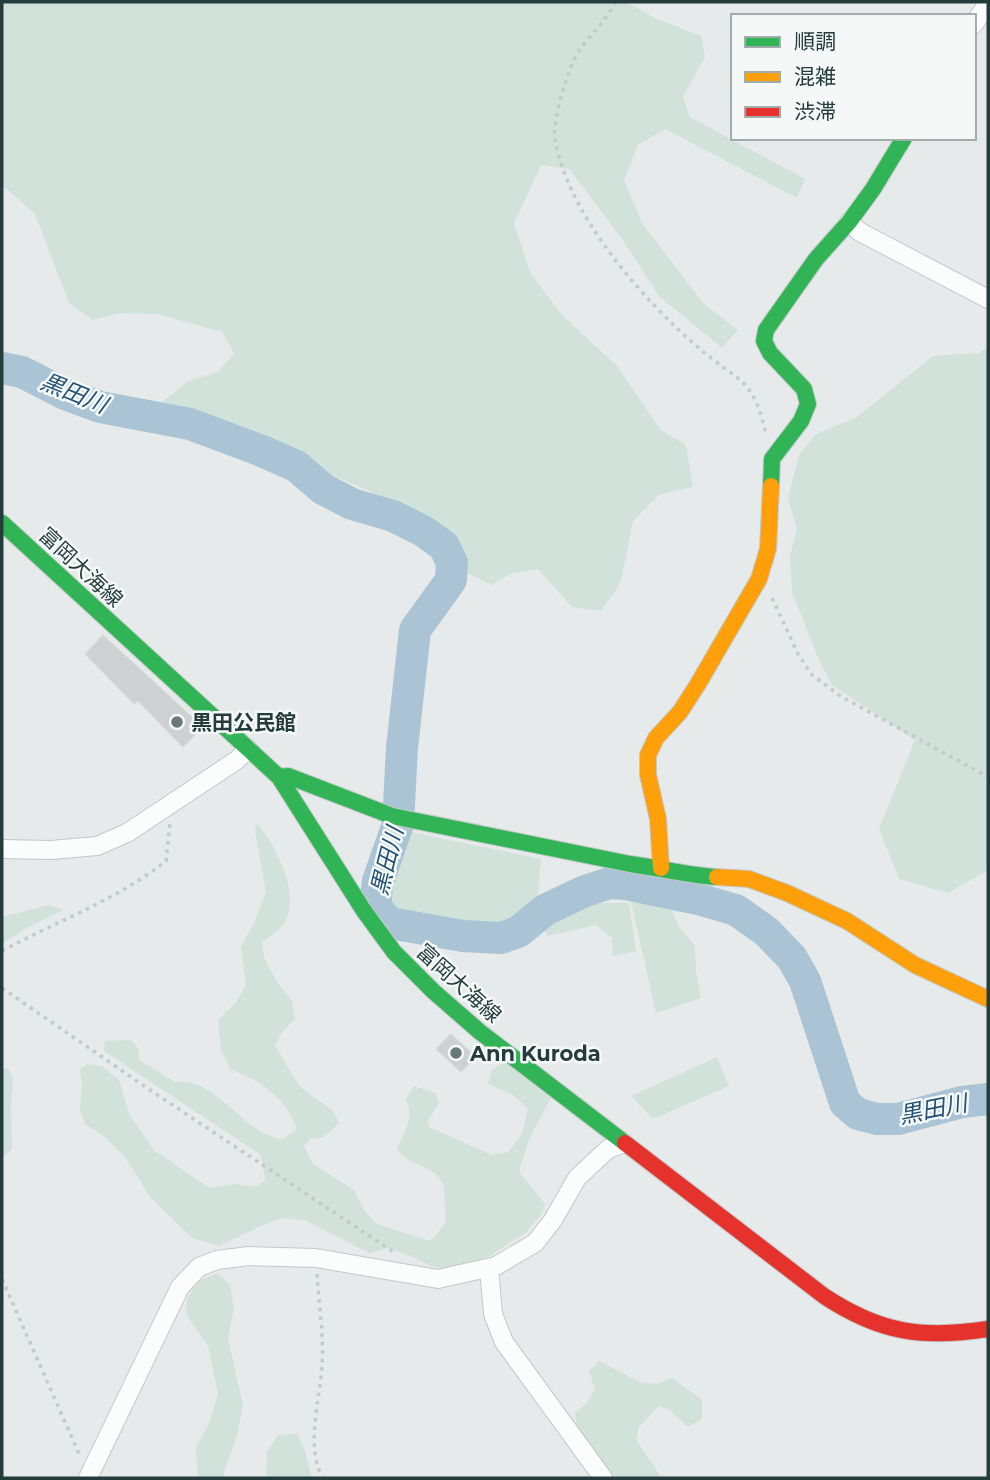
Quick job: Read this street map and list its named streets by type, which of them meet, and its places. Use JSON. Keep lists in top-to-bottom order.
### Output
{
  "streets": {
    "street": ["富岡大海線"]
  },
  "water": ["黒田川"],
  "places": ["黒田公民館", "Ann Kuroda"],
  "legend": ["順調", "混雑", "渋滞"]
}
